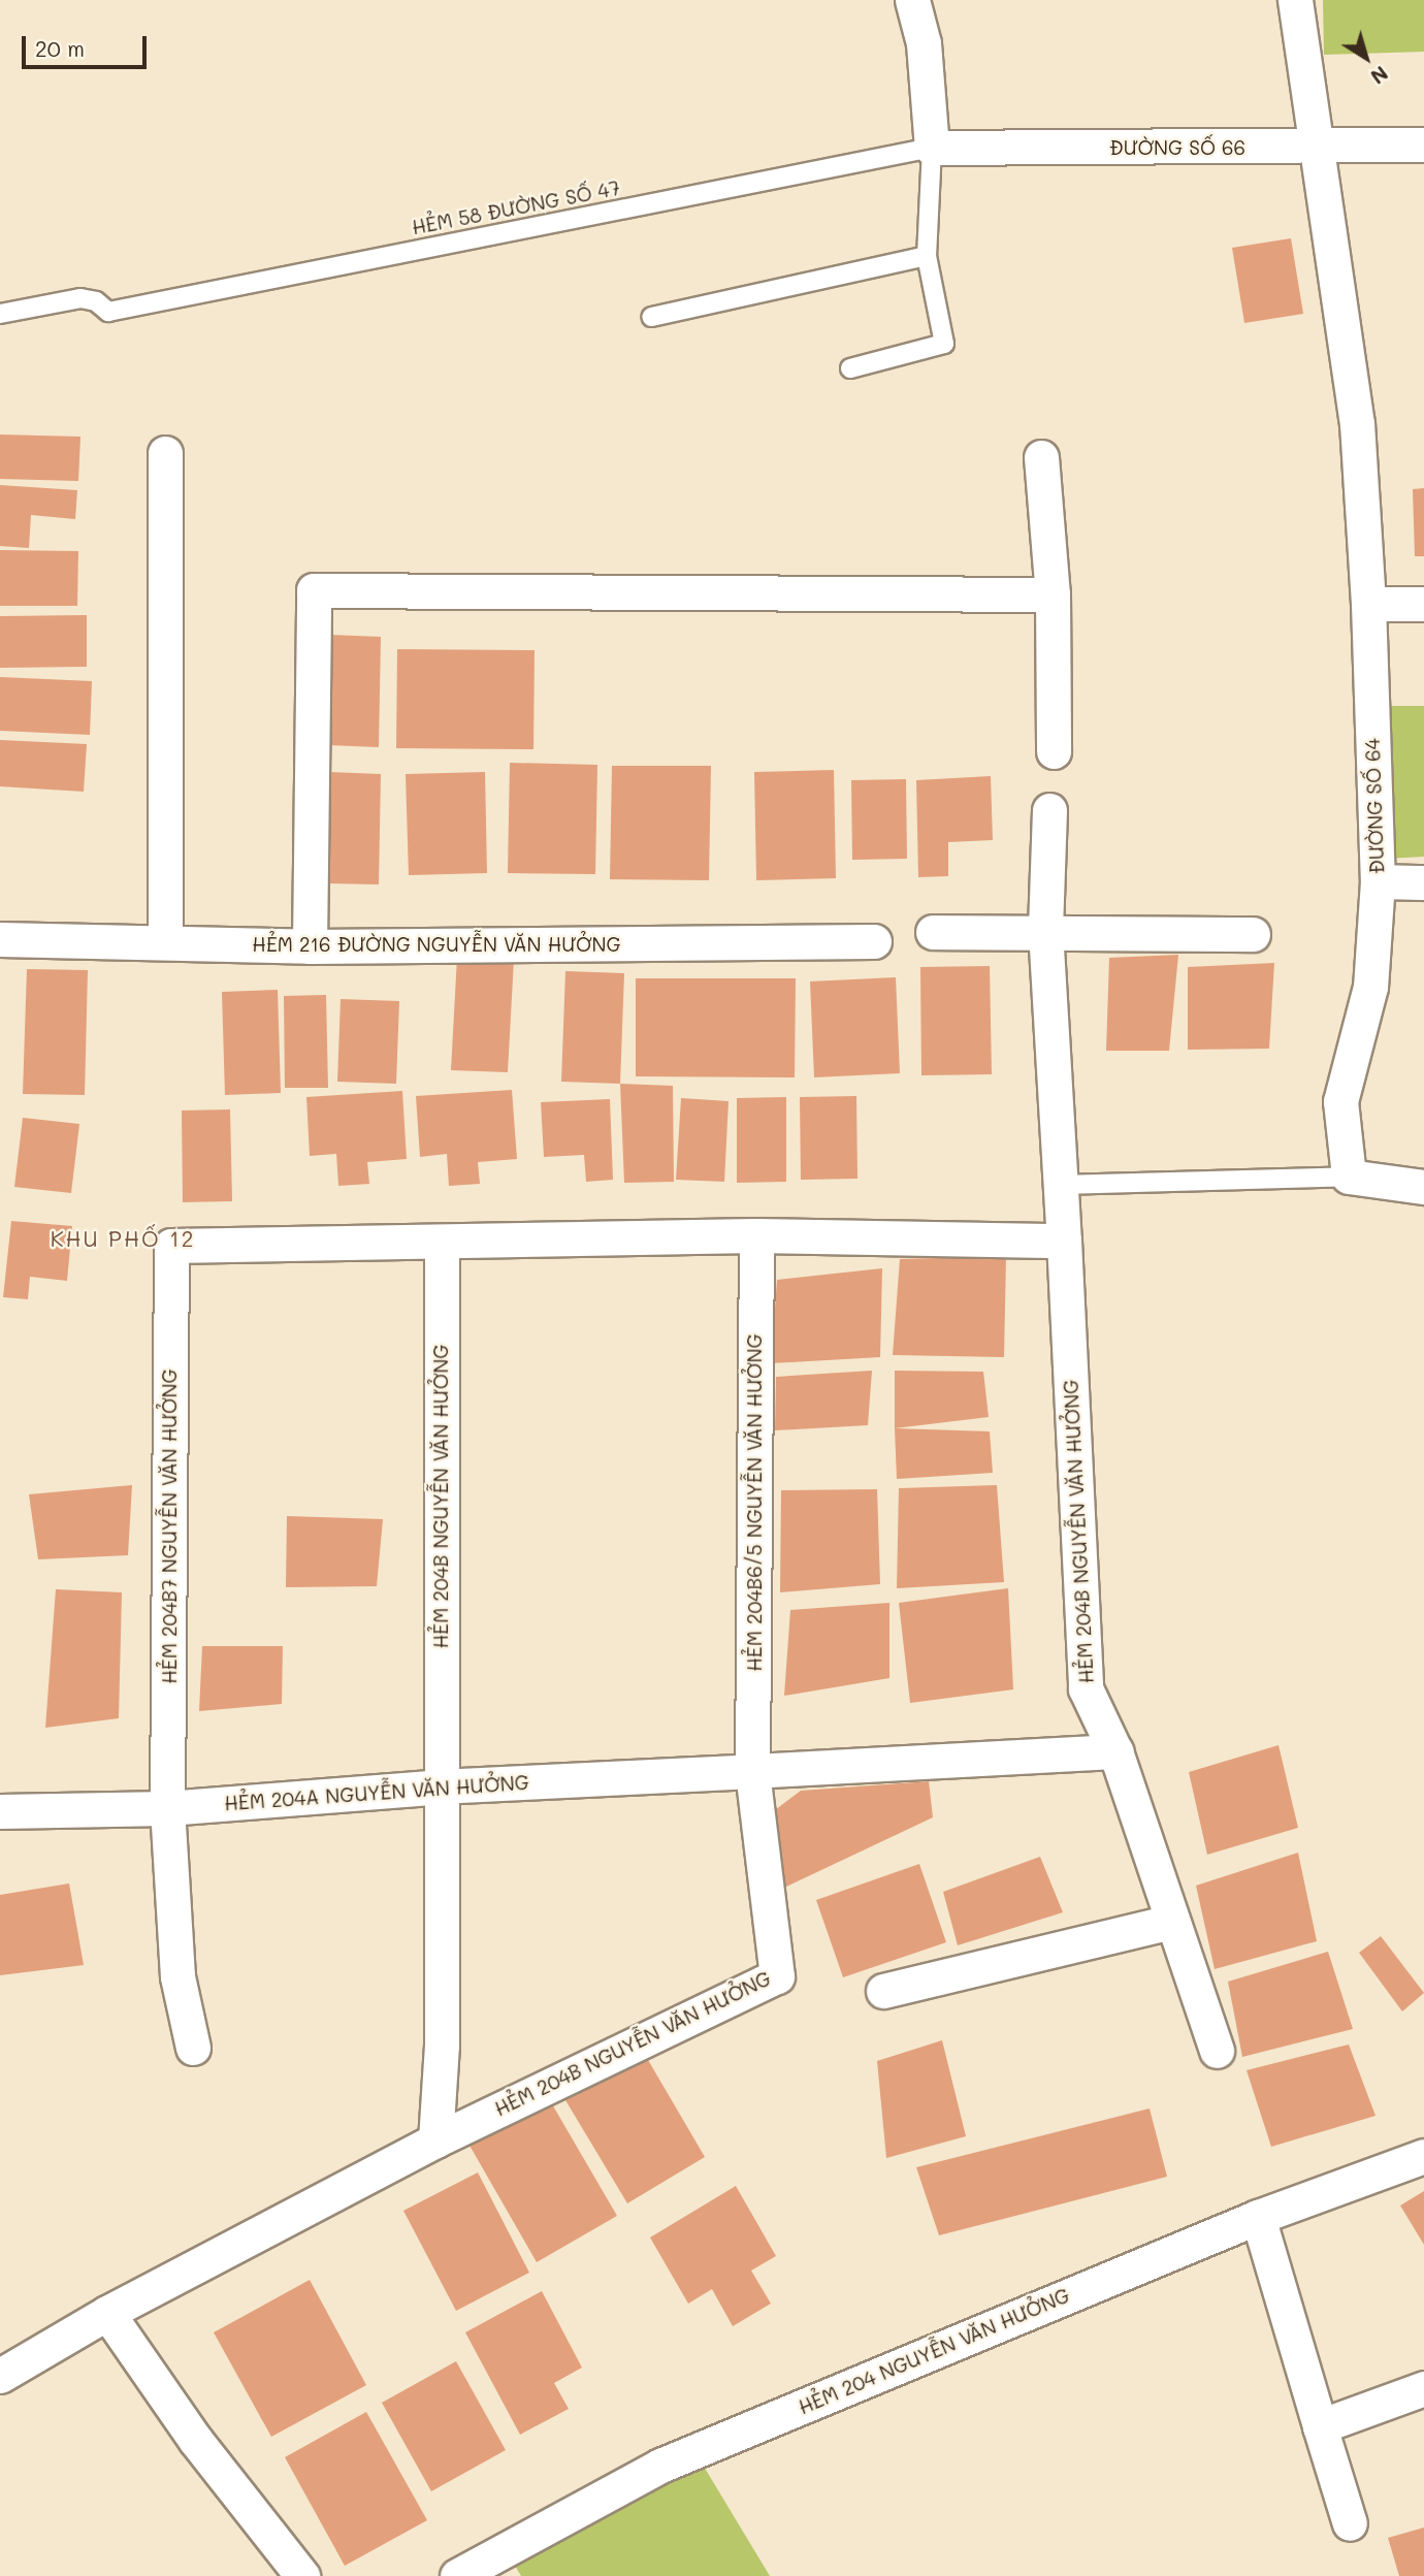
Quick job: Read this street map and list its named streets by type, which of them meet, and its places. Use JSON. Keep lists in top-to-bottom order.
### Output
{
  "streets": {
    "street": [
      "ĐƯỜNG SỐ 66",
      "ĐƯỜNG SỐ 64",
      "HẺM 216 ĐƯỜNG NGUYỄN VĂN HƯỞNG",
      "HẺM 204B NGUYỄN VĂN HƯỞNG",
      "HẺM 204B6/5 NGUYỄN VĂN HƯỞNG",
      "HẺM 204B7 NGUYỄN VĂN HƯỞNG",
      "HẺM 204A NGUYỄN VĂN HƯỞNG",
      "HẺM 204 NGUYỄN VĂN HƯỞNG"
    ],
    "lane": ["HẺM 58 ĐƯỜNG SỐ 47"]
  },
  "crossings": [
    ["ĐƯỜNG SỐ 66", "HẺM 58 ĐƯỜNG SỐ 47"],
    ["ĐƯỜNG SỐ 66", "ĐƯỜNG SỐ 64"],
    ["HẺM 204B NGUYỄN VĂN HƯỞNG", "HẺM 204B6/5 NGUYỄN VĂN HƯỞNG"],
    ["HẺM 204B NGUYỄN VĂN HƯỞNG", "HẺM 204B7 NGUYỄN VĂN HƯỞNG"],
    ["HẺM 204B NGUYỄN VĂN HƯỞNG", "HẺM 204A NGUYỄN VĂN HƯỞNG"],
    ["HẺM 204B6/5 NGUYỄN VĂN HƯỞNG", "HẺM 204A NGUYỄN VĂN HƯỞNG"],
    ["HẺM 204B7 NGUYỄN VĂN HƯỞNG", "HẺM 204A NGUYỄN VĂN HƯỞNG"]
  ],
  "districts": ["KHU PHỐ 12"],
  "scale_bar": "20 m",
  "north": "bottom right"
}
